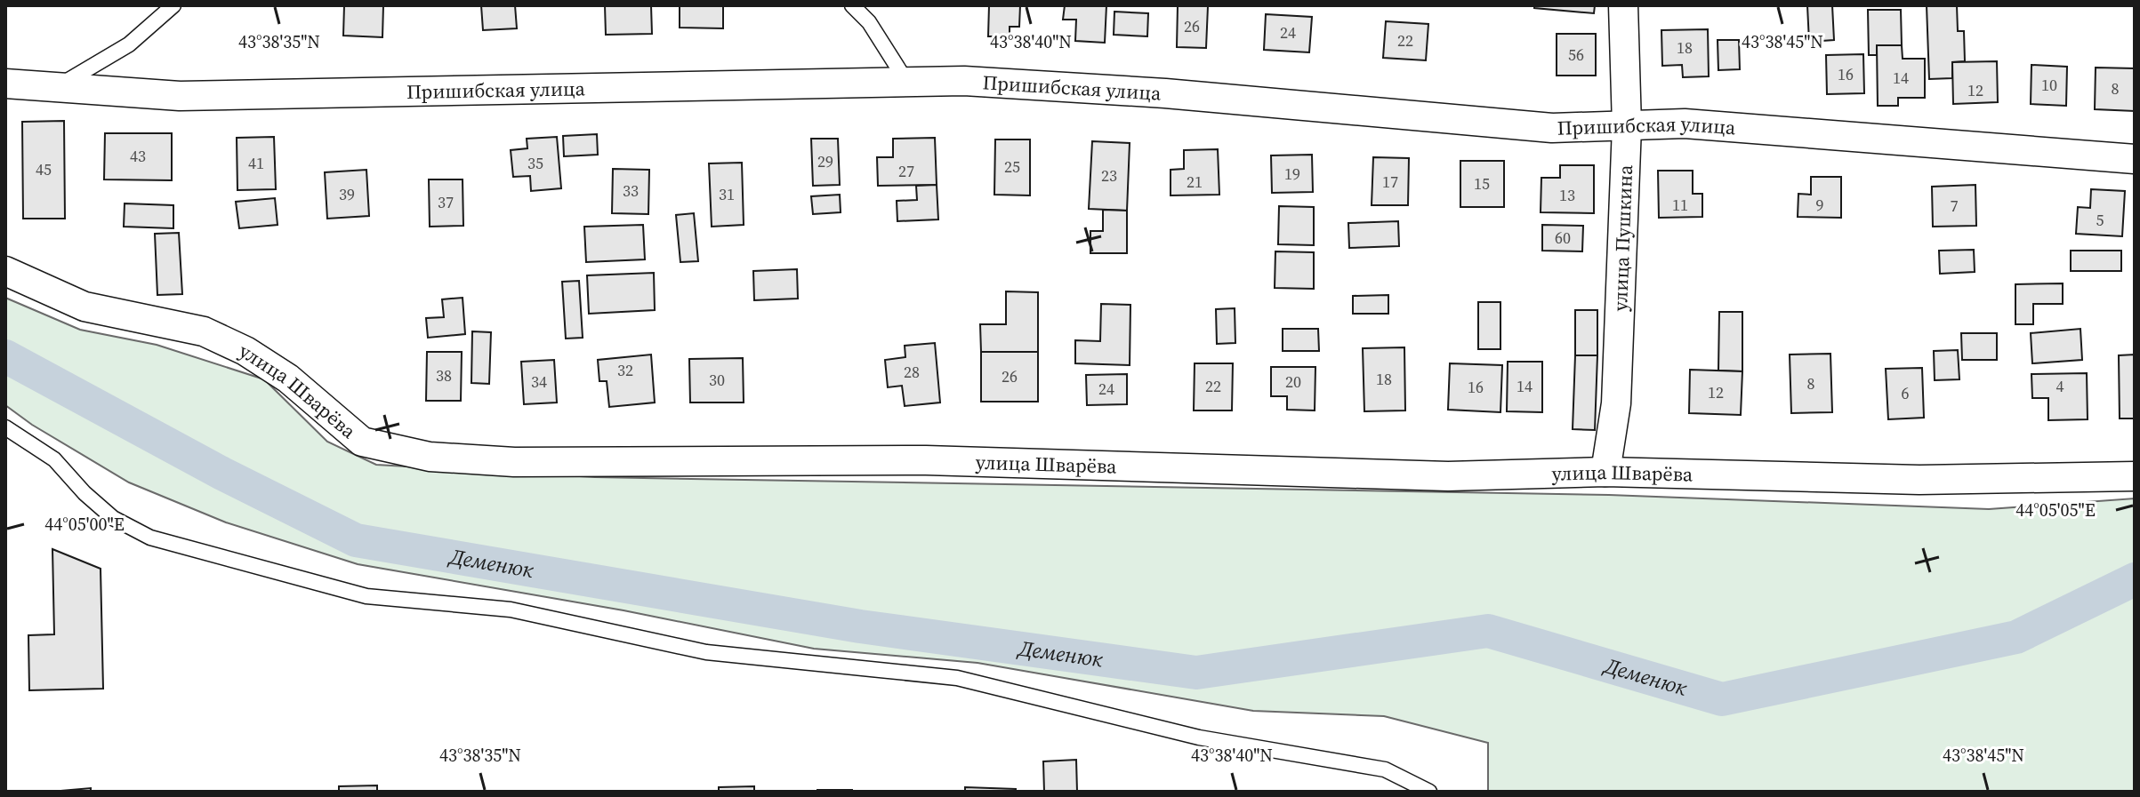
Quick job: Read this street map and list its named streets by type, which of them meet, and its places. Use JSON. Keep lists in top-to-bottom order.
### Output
{
  "streets": {
    "street": ["Пришибская улица", "улица Пушкина", "улица Шварёва"]
  },
  "crossings": [
    ["Пришибская улица", "улица Пушкина"],
    ["улица Пушкина", "улица Шварёва"]
  ],
  "water": ["Деменюк"],
  "house_numbers": [
    "26",
    "24",
    "22",
    "18",
    "56",
    "16",
    "14",
    "10",
    "8",
    "12",
    "43",
    "29",
    "41",
    "35",
    "25",
    "45",
    "27",
    "19",
    "23",
    "21",
    "17",
    "15",
    "33",
    "39",
    "31",
    "13",
    "37",
    "11",
    "9",
    "7",
    "5",
    "60",
    "32",
    "28",
    "38",
    "26",
    "18",
    "30",
    "34",
    "20",
    "8",
    "22",
    "14",
    "4",
    "16",
    "24",
    "12",
    "6"
  ],
  "coordinates": [
    "43°38'35\"N",
    "43°38'40\"N",
    "43°38'45\"N",
    "44°05'05\"E",
    "44°05'00\"E"
  ]
}
